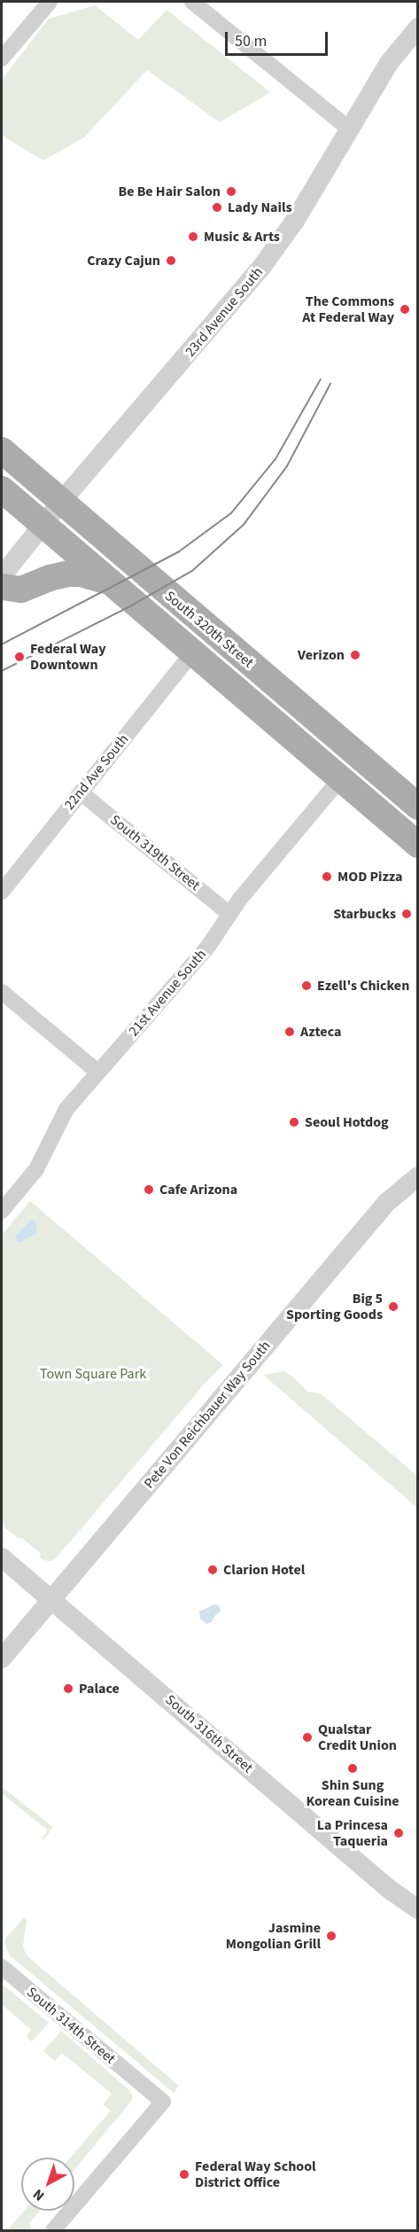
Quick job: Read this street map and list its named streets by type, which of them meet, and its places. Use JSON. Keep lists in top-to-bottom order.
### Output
{
  "streets": {
    "main road": ["South 320th Street"],
    "street": [
      "23rd Avenue South",
      "22nd Ave South",
      "South 319th Street",
      "21st Avenue South",
      "Pete Von Reichbauer Way South",
      "South 316th Street",
      "South 314th Street"
    ]
  },
  "crossings": [
    ["23rd Avenue South", "South 320th Street"],
    ["South 320th Street", "22nd Ave South"],
    ["South 320th Street", "21st Avenue South"],
    ["22nd Ave South", "South 319th Street"],
    ["South 319th Street", "21st Avenue South"],
    ["Pete Von Reichbauer Way South", "South 316th Street"]
  ],
  "parks": ["Town Square Park"],
  "places": [
    "Be Be Hair Salon",
    "Lady Nails",
    "Music & Arts",
    "Crazy Cajun",
    "The Commons At Federal Way",
    "Verizon",
    "Federal Way Downtown",
    "MOD Pizza",
    "Starbucks",
    "Ezell's Chicken",
    "Azteca",
    "Seoul Hotdog",
    "Cafe Arizona",
    "Big 5 Sporting Goods",
    "Clarion Hotel",
    "Palace",
    "Qualstar Credit Union",
    "Shin Sung Korean Cuisine",
    "La Princesa Taqueria",
    "Jasmine Mongolian Grill",
    "Federal Way School District Office"
  ],
  "scale_bar": "50 m",
  "north": "bottom left"
}
